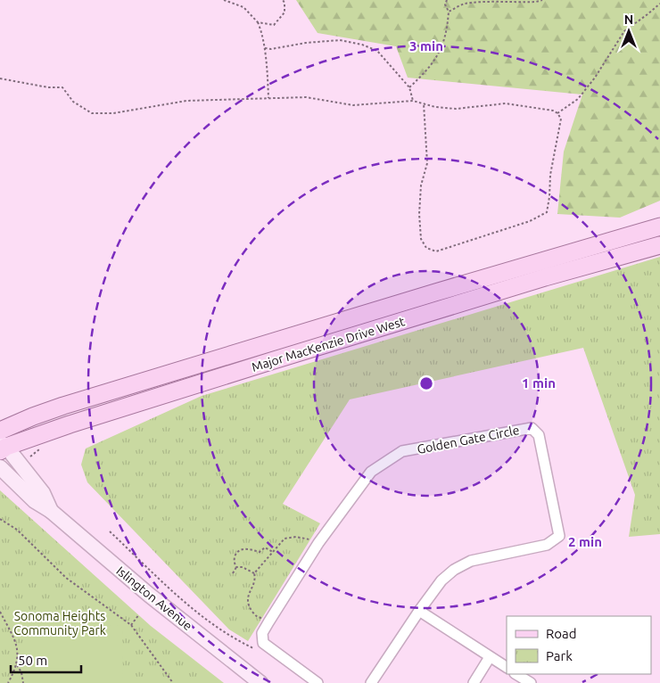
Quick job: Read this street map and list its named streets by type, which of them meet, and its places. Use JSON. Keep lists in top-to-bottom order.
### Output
{
  "streets": {
    "main road": ["Major MacKenzie Drive West", "Islington Avenue"],
    "street": ["Golden Gate Circle"]
  },
  "crossings": [
    ["Major MacKenzie Drive West", "Islington Avenue"]
  ],
  "parks": ["Sonoma Heights Community Park"],
  "legend": ["Road", "Park"],
  "scale_bar": "50 m",
  "north": "top",
  "rings": ["3 min", "1 min", "2 min"]
}
